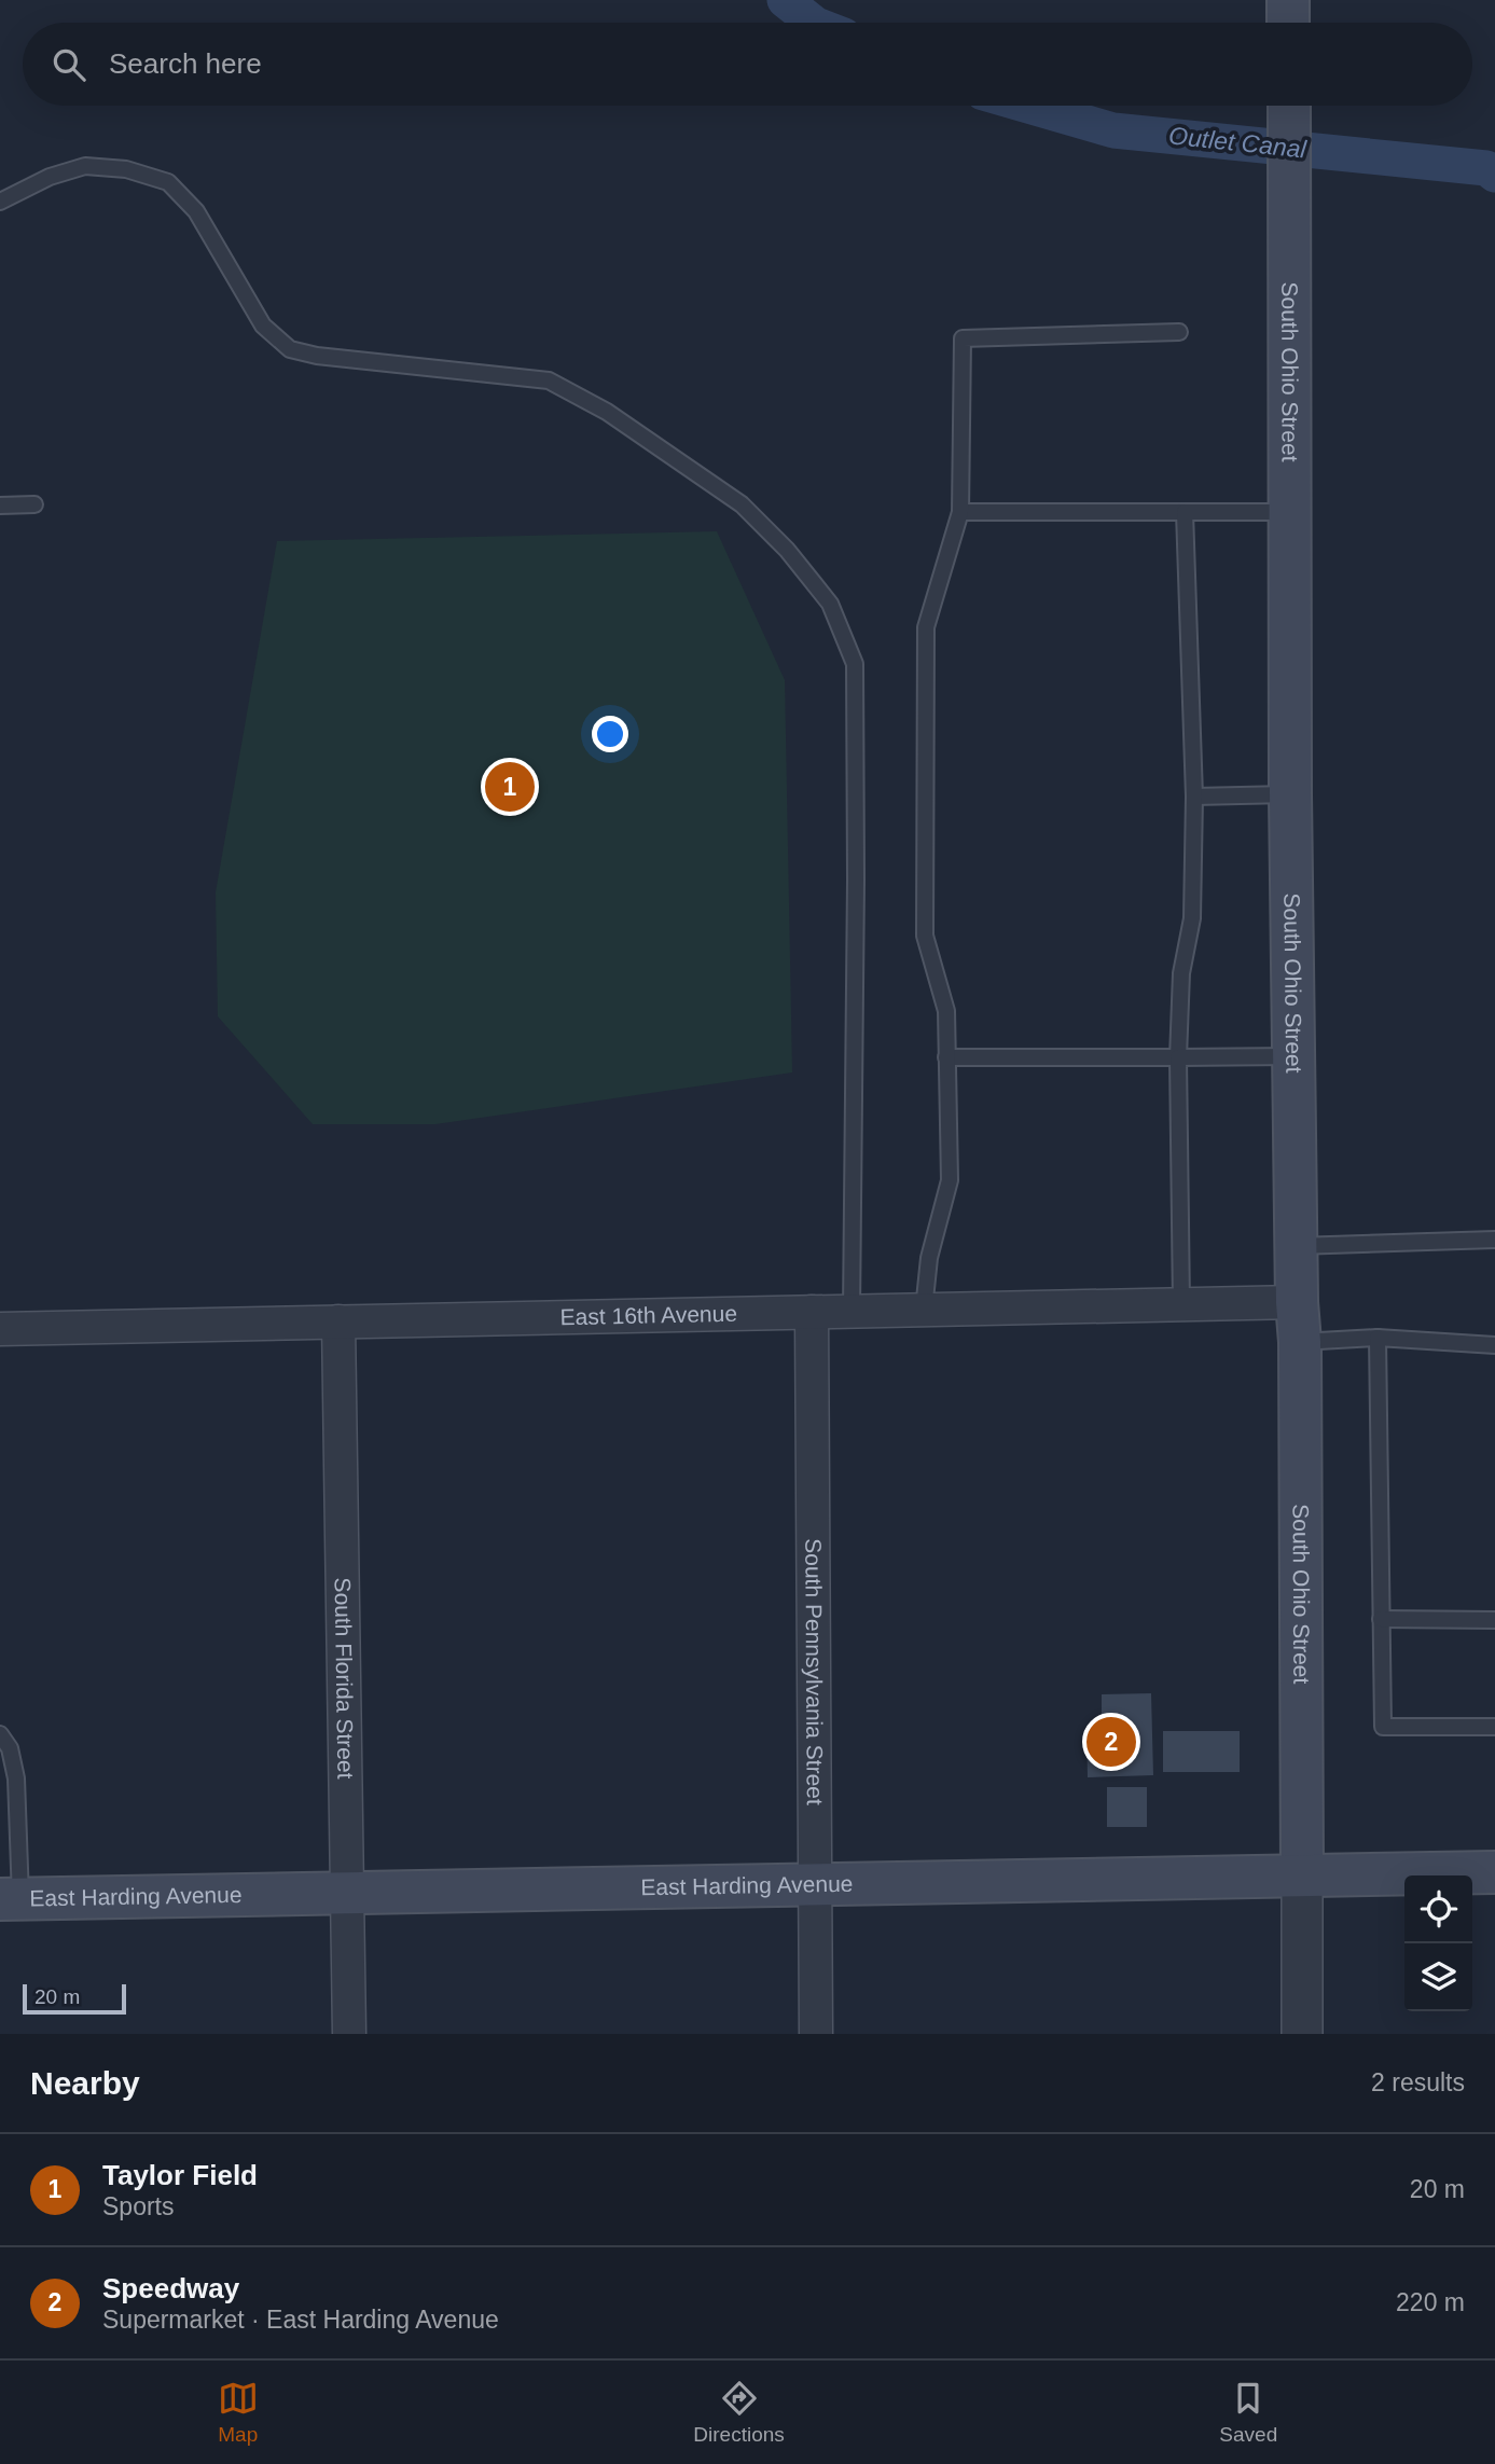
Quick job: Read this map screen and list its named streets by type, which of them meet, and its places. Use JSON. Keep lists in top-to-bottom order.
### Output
{
  "streets": {
    "main road": ["South Ohio Street", "East Harding Avenue"],
    "street": ["East 16th Avenue", "South Pennsylvania Street", "South Florida Street"]
  },
  "crossings": [
    ["South Ohio Street", "East 16th Avenue"],
    ["South Ohio Street", "East Harding Avenue"],
    ["East 16th Avenue", "South Pennsylvania Street"],
    ["East 16th Avenue", "South Florida Street"],
    ["South Pennsylvania Street", "East Harding Avenue"],
    ["South Florida Street", "East Harding Avenue"]
  ],
  "water": ["Outlet Canal"],
  "scale_bar": "20 m",
  "page": {
    "search": "Search here",
    "pins": ["1", "2"],
    "scale": "20 m",
    "heading": ["Nearby", "2 results"],
    "list": [
      {
        "mark": "1",
        "name": "Taylor Field",
        "note": "Sports",
        "value": "20 m"
      },
      {
        "mark": "2",
        "name": "Speedway",
        "note": "Supermarket · East Harding Avenue",
        "value": "220 m"
      }
    ],
    "nav": ["Map", "Directions", "Saved"]
  }
}
